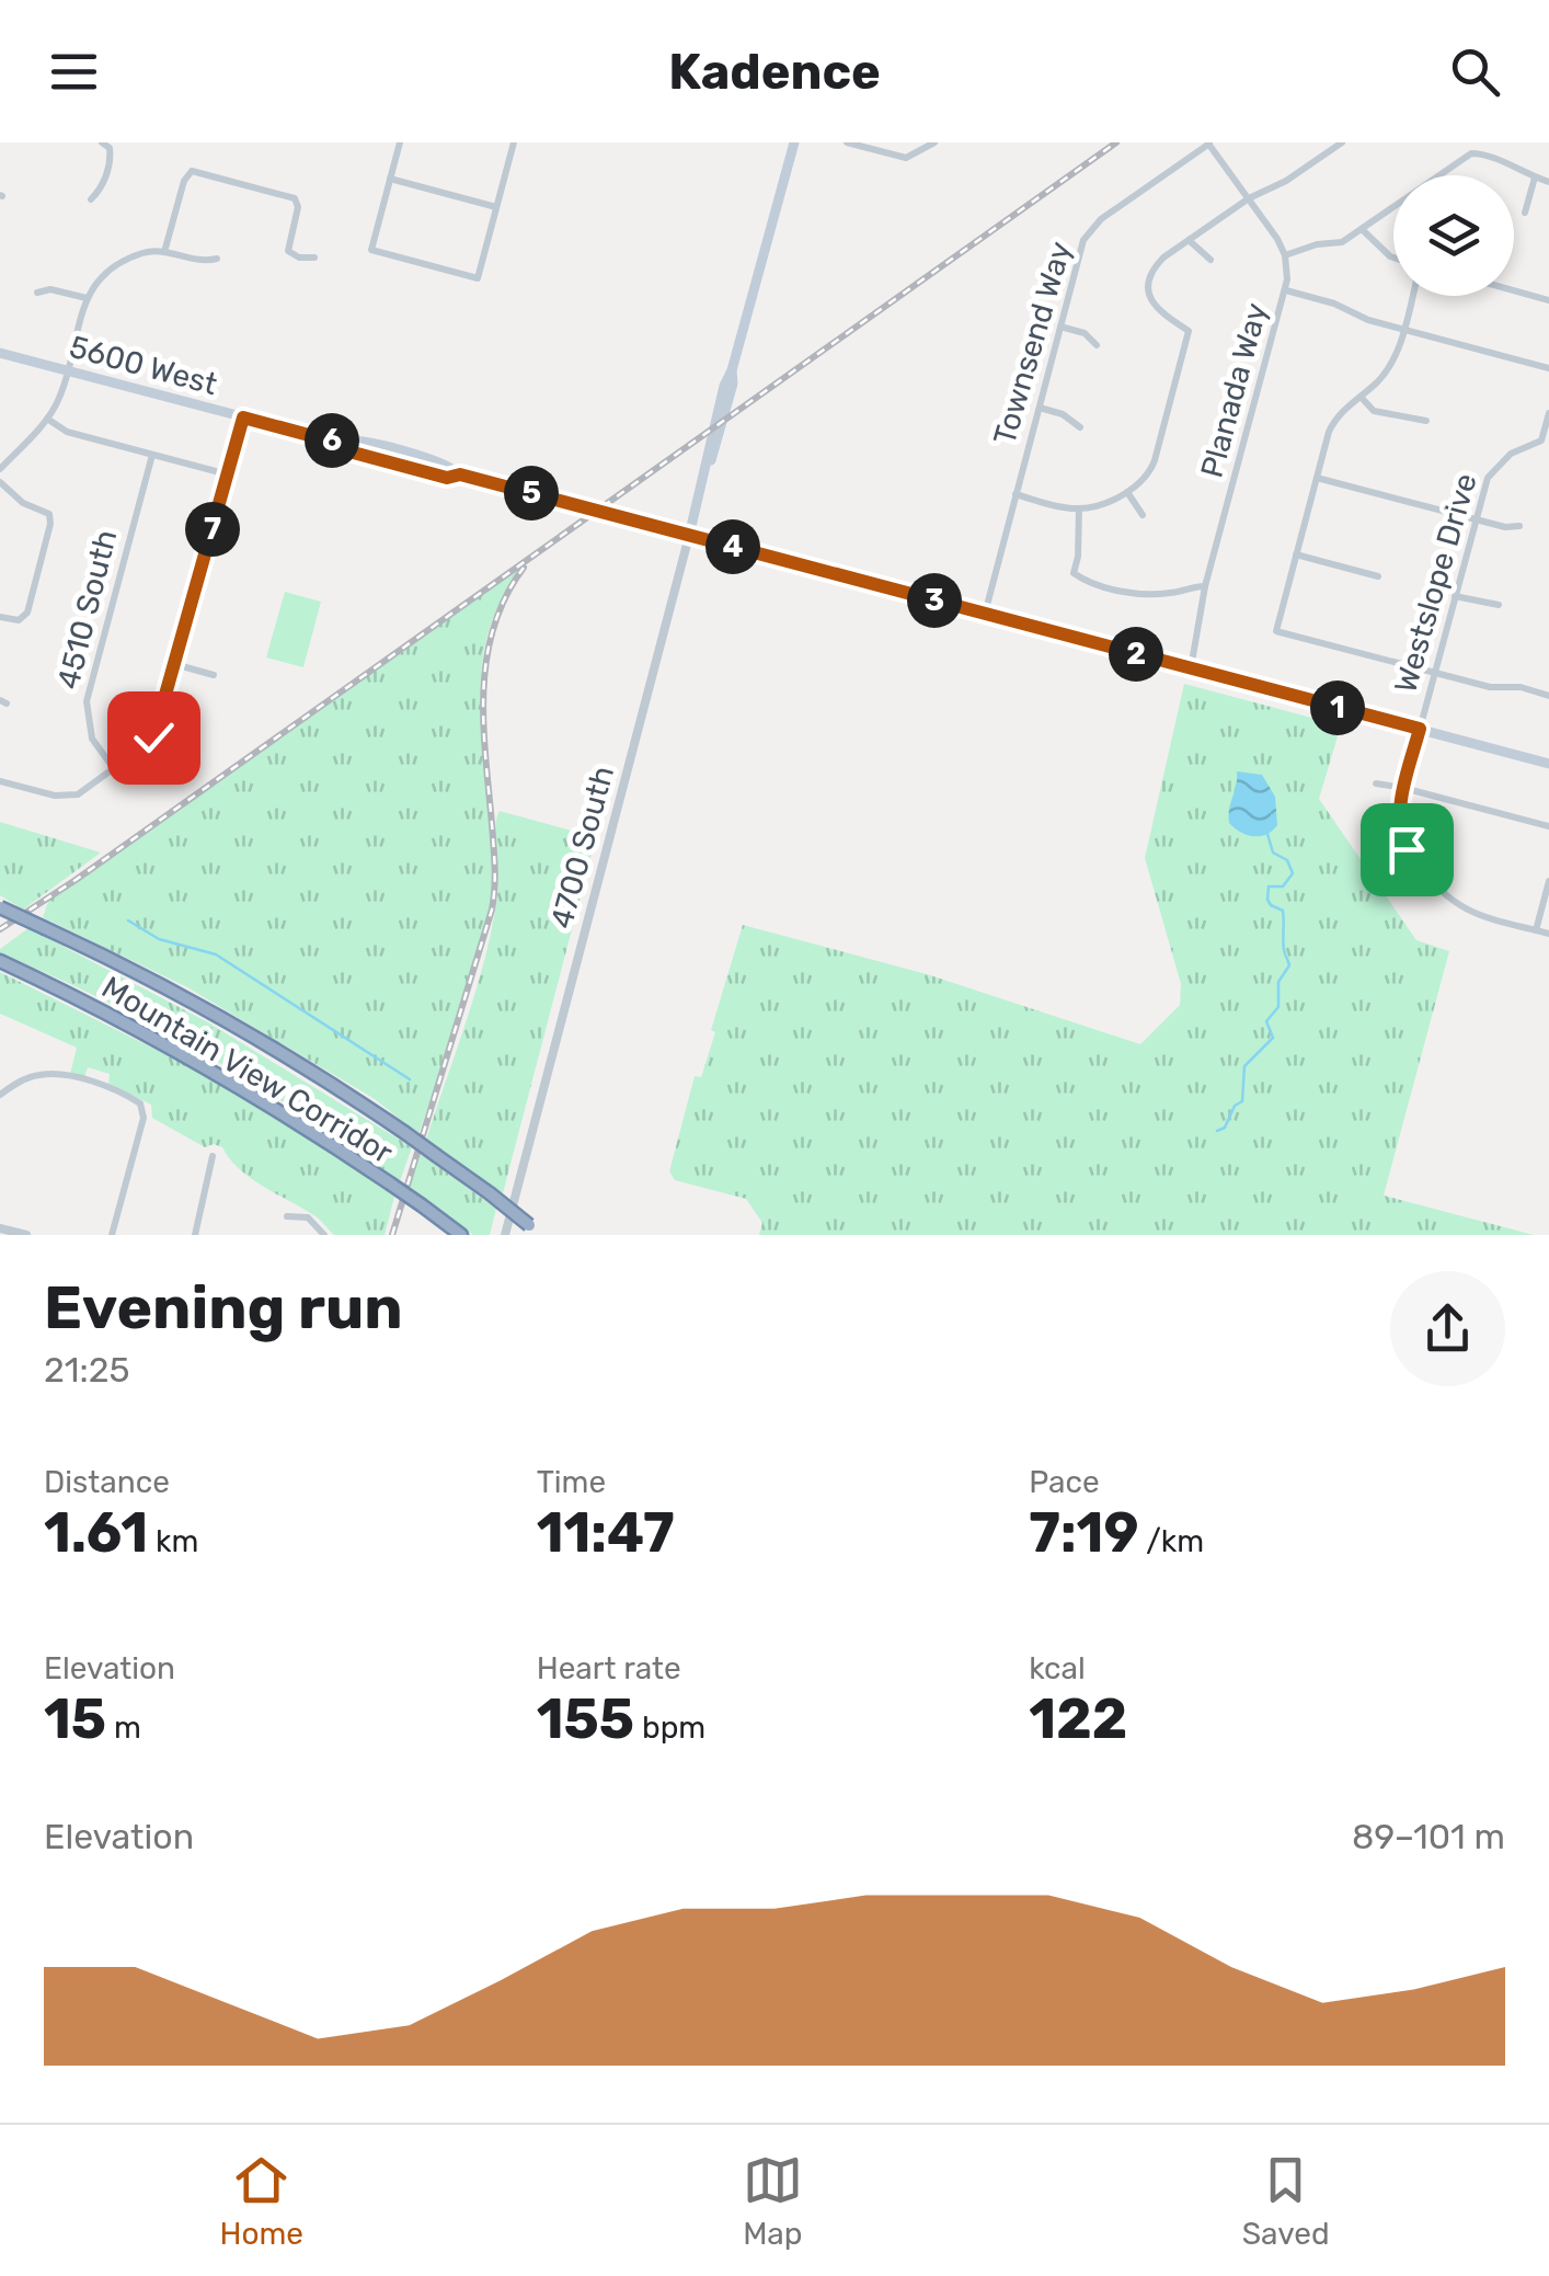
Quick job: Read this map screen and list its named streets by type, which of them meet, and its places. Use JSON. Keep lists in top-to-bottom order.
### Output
{
  "streets": {
    "highway": ["Mountain View Corridor"],
    "main road": ["5600 West", "4700 South"],
    "street": [
      "Townsend Way",
      "Planada Way",
      "Westslope Drive",
      "4510 South"
    ]
  },
  "crossings": [
    ["Townsend Way", "5600 West"],
    ["5600 West", "Planada Way"],
    ["5600 West", "Westslope Drive"],
    ["5600 West", "4700 South"]
  ],
  "page": {
    "header": "Kadence",
    "pins": [
      "6",
      "5",
      "7",
      "4",
      "3",
      "2",
      "1"
    ],
    "heading": ["Evening run", "21:25"],
    "stats": [
      ["Distance", "1.61 km"],
      ["Time", "11:47"],
      ["Pace", "7:19 /km"],
      ["Elevation", "15 m"],
      ["Heart rate", "155 bpm"],
      ["kcal", "122"]
    ],
    "chart": ["Elevation", "89–101 m"],
    "tabs": ["Home", "Map", "Saved"]
  }
}
